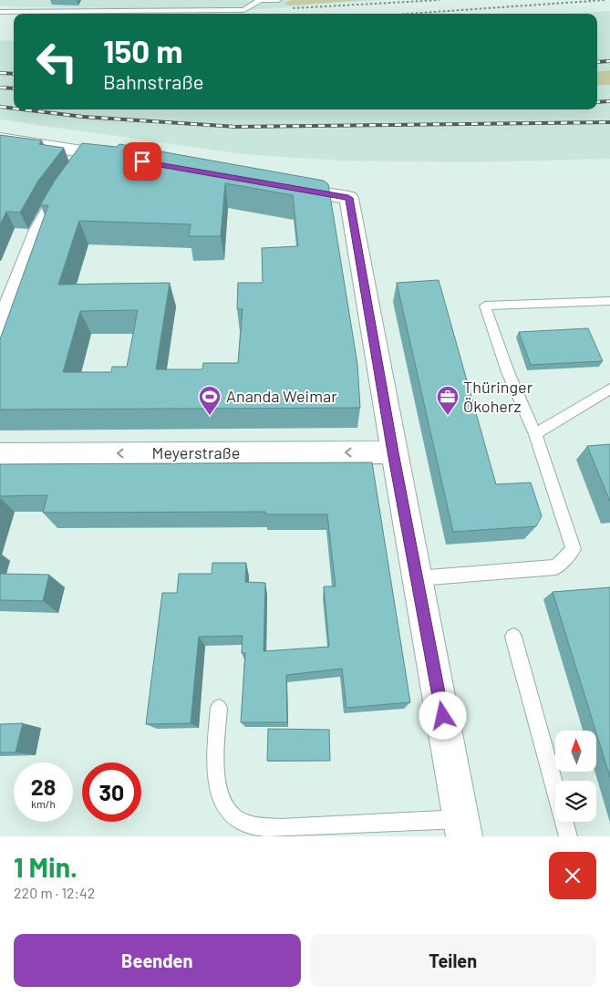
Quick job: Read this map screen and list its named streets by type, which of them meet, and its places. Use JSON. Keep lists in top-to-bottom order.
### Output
{
  "streets": {
    "street": ["Meyerstraße"]
  },
  "one_way": ["Meyerstraße"],
  "places": {
    "sports": ["Ananda Weimar"],
    "office": ["Thüringer Ökoherz"]
  },
  "north": "top",
  "page": {
    "turn": ["150 m", "Bahnstraße"],
    "speed": "28 km/h",
    "limit": "30",
    "heading": ["1 Min.", "220 m · 12:42"],
    "buttons": ["Beenden", "Teilen"]
  }
}
